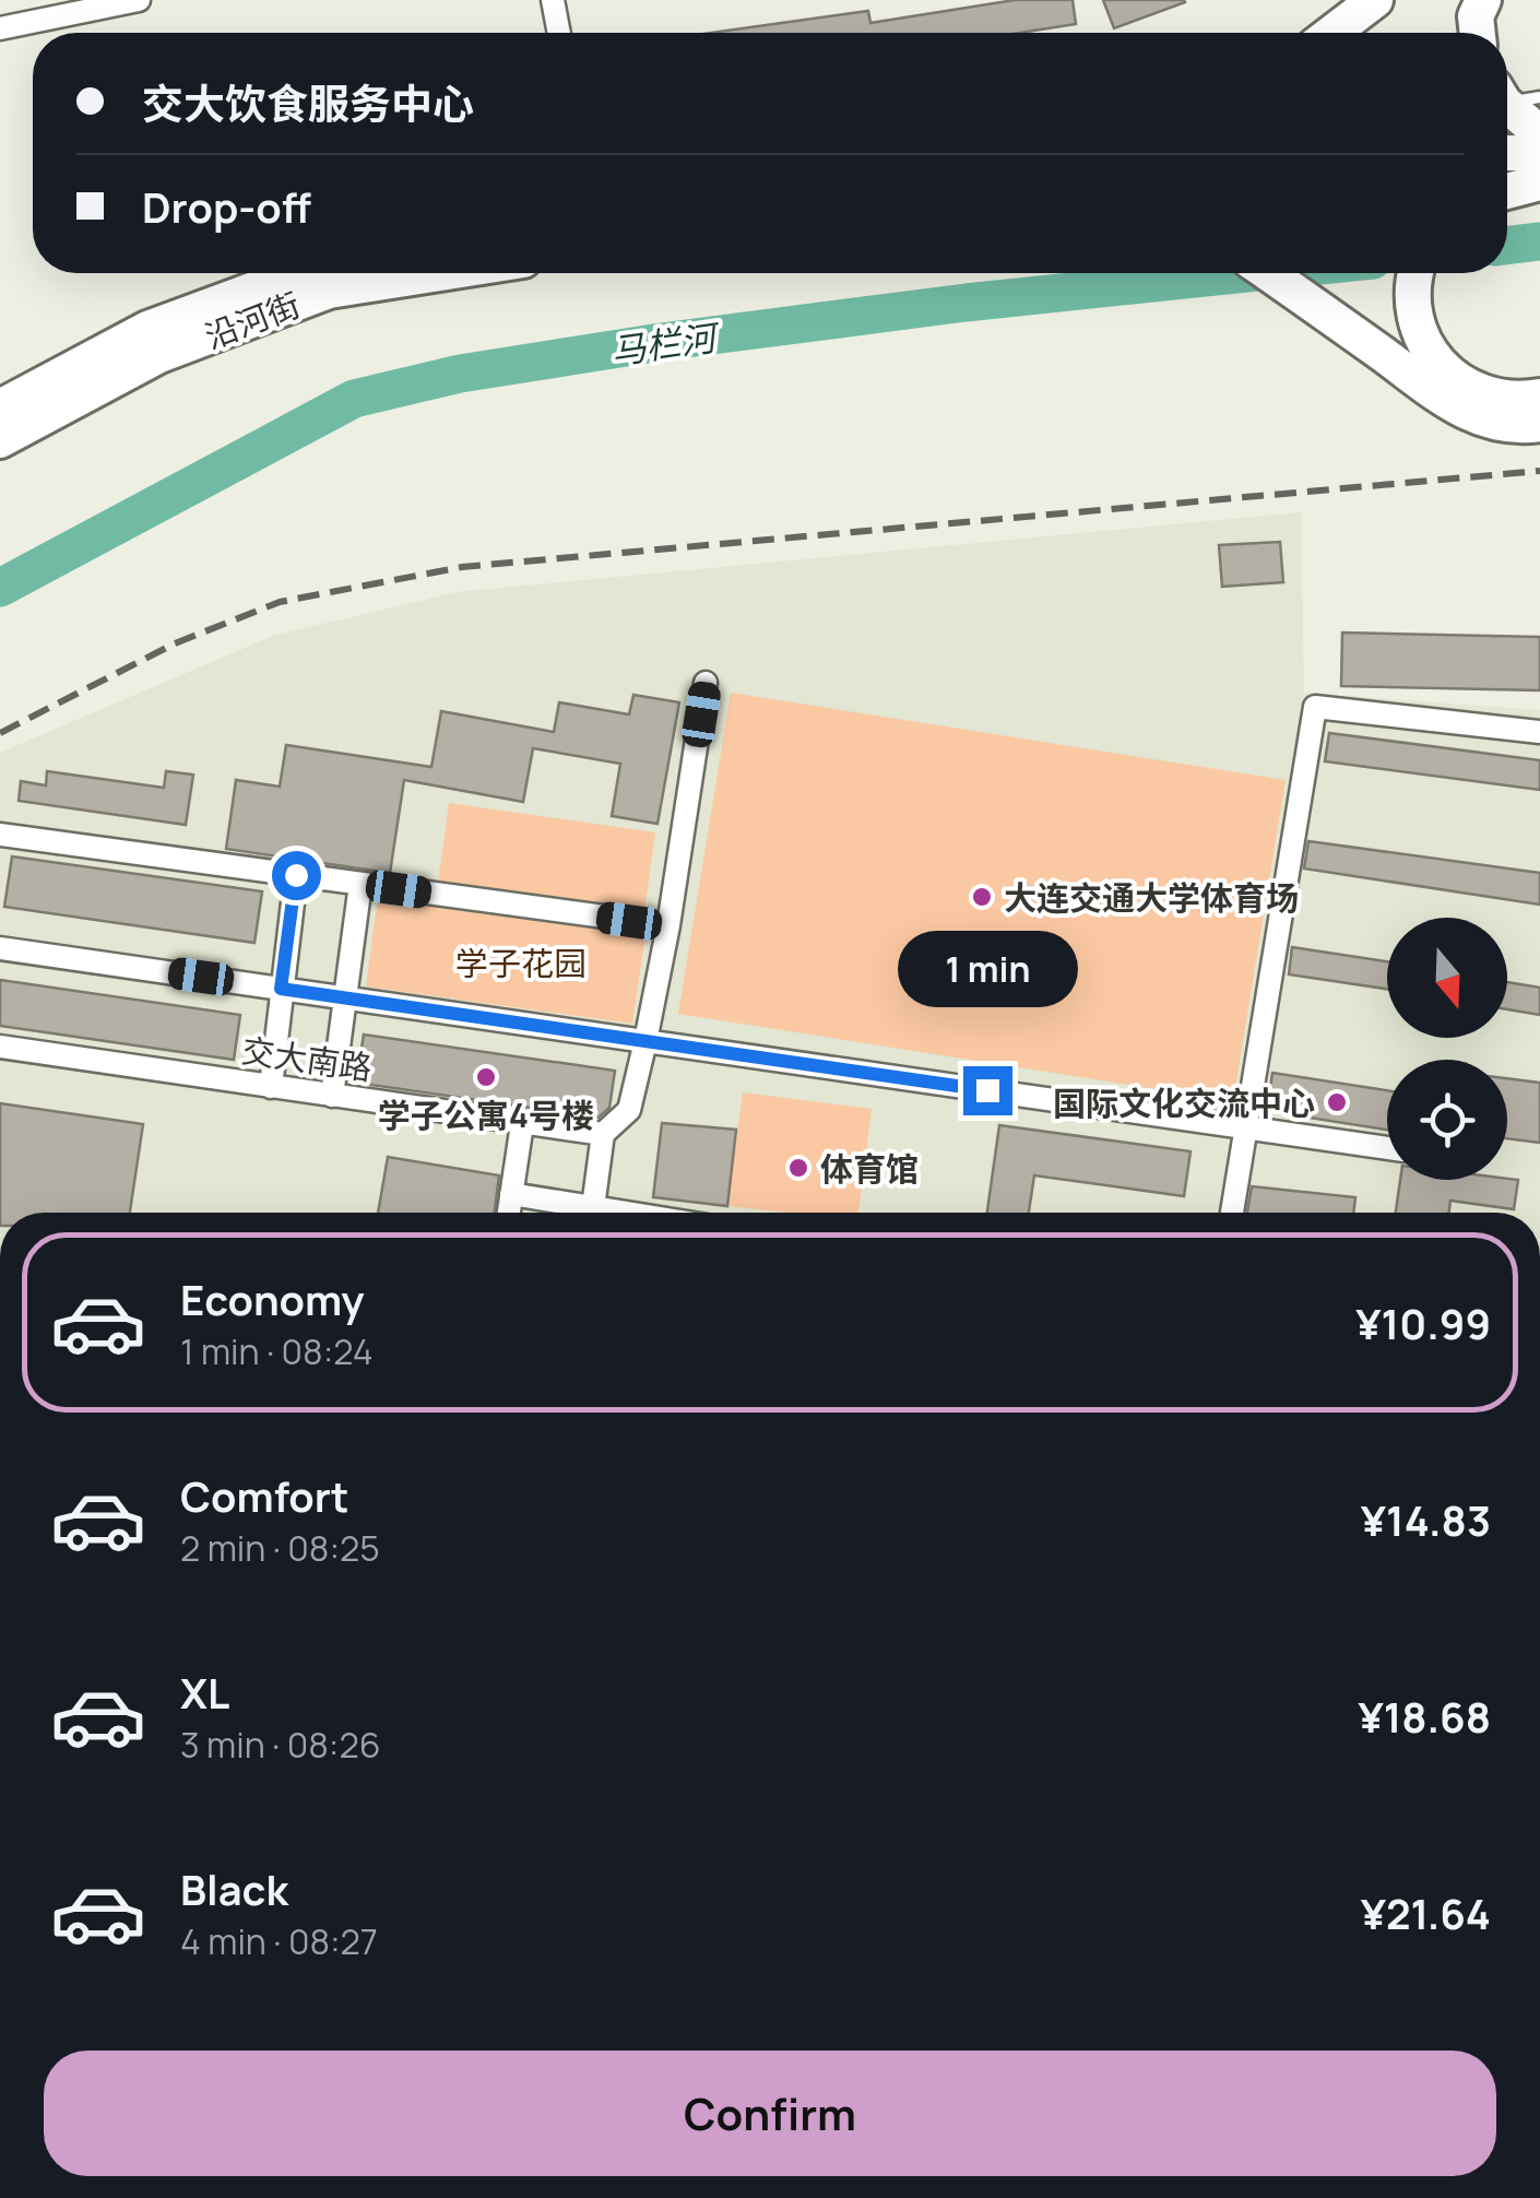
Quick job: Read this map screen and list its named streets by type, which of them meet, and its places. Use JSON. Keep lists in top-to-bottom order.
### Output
{
  "streets": {
    "highway": ["沿河街"],
    "street": ["交大南路"]
  },
  "water": ["马栏河"],
  "parks": ["学子花园"],
  "places": [
    "大连交通大学体育场",
    "学子公寓4号楼",
    "国际文化交流中心",
    "体育馆"
  ],
  "north": "bottom",
  "page": {
    "banner": ["交大饮食服务中心", "Drop-off"],
    "bubble": "1 min",
    "list": [
      {
        "name": "Economy",
        "note": "1 min · 08:24",
        "value": "¥10.99"
      },
      {
        "name": "Comfort",
        "note": "2 min · 08:25",
        "value": "¥14.83"
      },
      {
        "name": "XL",
        "note": "3 min · 08:26",
        "value": "¥18.68"
      },
      {
        "name": "Black",
        "note": "4 min · 08:27",
        "value": "¥21.64"
      }
    ],
    "buttons": "Confirm"
  }
}
